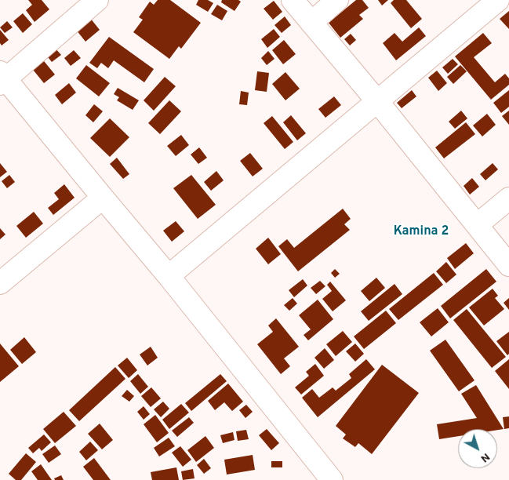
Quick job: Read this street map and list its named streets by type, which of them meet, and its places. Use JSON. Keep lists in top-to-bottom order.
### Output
{
  "districts": ["Kamina 2"],
  "north": "bottom right"
}
